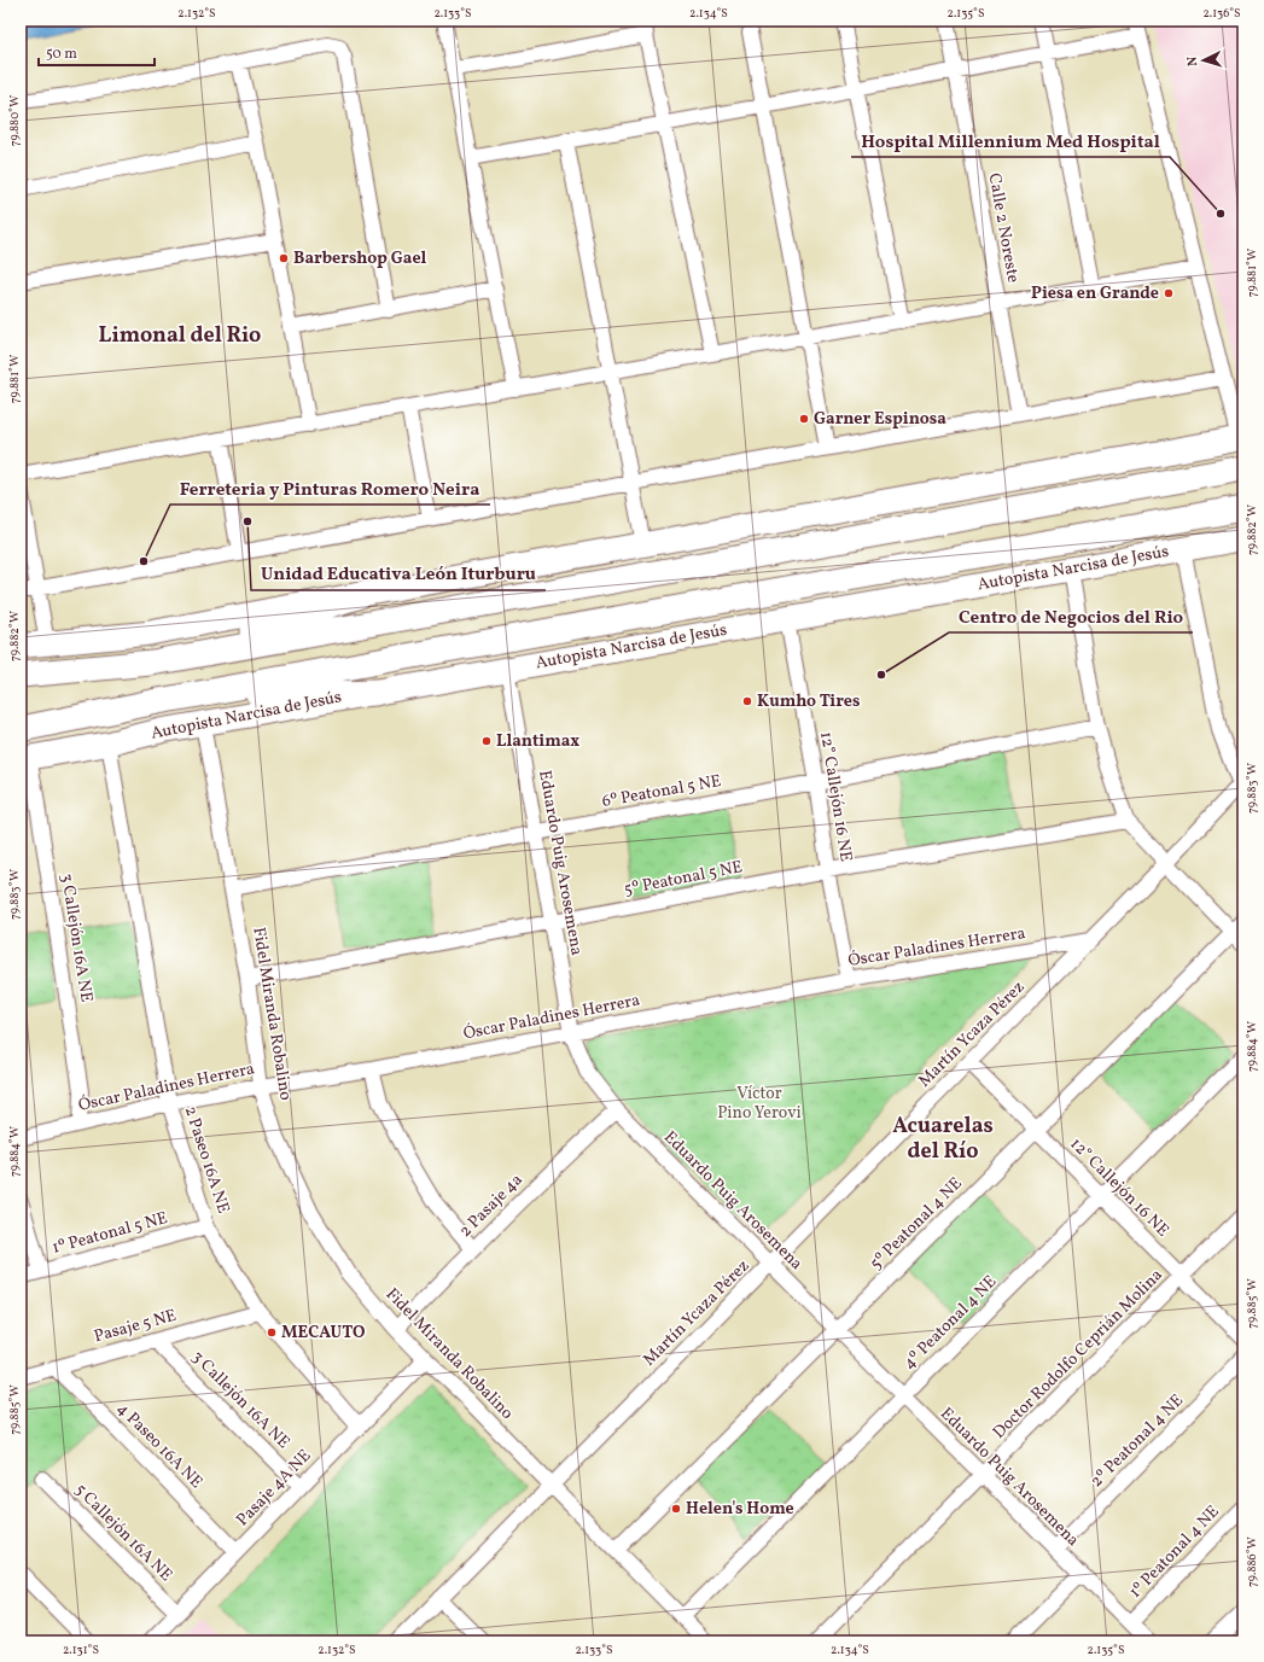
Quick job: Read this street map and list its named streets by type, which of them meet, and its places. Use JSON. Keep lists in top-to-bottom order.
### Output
{
  "streets": {
    "highway": ["Autopista Narcisa de Jesús"],
    "street": [
      "Calle 2 Noreste",
      "6º Peatonal 5 NE",
      "12° Callejón 16 NE",
      "Eduardo Puig Arosemena",
      "5º Peatonal 5 NE",
      "3 Callejón 16A NE",
      "Óscar Paladines Herrera",
      "Fidel Miranda Robalino",
      "Martín Ycaza Pérez",
      "2 Paseo 16A NE",
      "2 Pasaje 4a",
      "5º Peatonal 4 NE",
      "1º Peatonal 5 NE",
      "4º Peatonal 4 NE",
      "Pasaje 5 NE",
      "Doctor Rodolfo Ceprián Molina",
      "2º Peatonal 4 NE",
      "4 Paseo 16A NE",
      "Pasaje 4A NE",
      "5 Callejón 16A NE",
      "1º Peatonal 4 NE"
    ]
  },
  "crossings": [
    ["Autopista Narcisa de Jesús", "12° Callejón 16 NE"],
    ["Autopista Narcisa de Jesús", "Eduardo Puig Arosemena"],
    ["Autopista Narcisa de Jesús", "3 Callejón 16A NE"],
    ["Autopista Narcisa de Jesús", "Fidel Miranda Robalino"],
    ["Autopista Narcisa de Jesús", "2 Paseo 16A NE"],
    ["6º Peatonal 5 NE", "12° Callejón 16 NE"],
    ["6º Peatonal 5 NE", "Eduardo Puig Arosemena"],
    ["6º Peatonal 5 NE", "Fidel Miranda Robalino"],
    ["12° Callejón 16 NE", "5º Peatonal 5 NE"],
    ["12° Callejón 16 NE", "Óscar Paladines Herrera"],
    ["12° Callejón 16 NE", "Martín Ycaza Pérez"],
    ["12° Callejón 16 NE", "5º Peatonal 4 NE"],
    ["12° Callejón 16 NE", "4º Peatonal 4 NE"],
    ["12° Callejón 16 NE", "Doctor Rodolfo Ceprián Molina"],
    ["Eduardo Puig Arosemena", "5º Peatonal 5 NE"],
    ["Eduardo Puig Arosemena", "Óscar Paladines Herrera"],
    ["Eduardo Puig Arosemena", "Martín Ycaza Pérez"],
    ["Eduardo Puig Arosemena", "2 Pasaje 4a"],
    ["Eduardo Puig Arosemena", "5º Peatonal 4 NE"],
    ["Eduardo Puig Arosemena", "4º Peatonal 4 NE"],
    ["Eduardo Puig Arosemena", "Doctor Rodolfo Ceprián Molina"],
    ["Eduardo Puig Arosemena", "2º Peatonal 4 NE"],
    ["Eduardo Puig Arosemena", "1º Peatonal 4 NE"],
    ["5º Peatonal 5 NE", "Fidel Miranda Robalino"],
    ["3 Callejón 16A NE", "Óscar Paladines Herrera"],
    ["3 Callejón 16A NE", "Pasaje 5 NE"],
    ["3 Callejón 16A NE", "Pasaje 4A NE"],
    ["Óscar Paladines Herrera", "Fidel Miranda Robalino"],
    ["Óscar Paladines Herrera", "Martín Ycaza Pérez"],
    ["Óscar Paladines Herrera", "2 Paseo 16A NE"],
    ["Fidel Miranda Robalino", "Martín Ycaza Pérez"],
    ["Fidel Miranda Robalino", "2 Pasaje 4a"],
    ["Fidel Miranda Robalino", "5º Peatonal 4 NE"],
    ["Fidel Miranda Robalino", "4º Peatonal 4 NE"],
    ["Fidel Miranda Robalino", "Pasaje 4A NE"],
    ["2 Paseo 16A NE", "1º Peatonal 5 NE"],
    ["2 Paseo 16A NE", "Pasaje 5 NE"],
    ["2 Paseo 16A NE", "Pasaje 4A NE"],
    ["Pasaje 5 NE", "4 Paseo 16A NE"],
    ["4 Paseo 16A NE", "Pasaje 4A NE"],
    ["Pasaje 4A NE", "5 Callejón 16A NE"]
  ],
  "districts": ["Limonal del Rio", "Acuarelas del Río"],
  "parks": ["Víctor Pino Yerovi"],
  "places": [
    "Hospital Millennium Med Hospital",
    "Barbershop Gael",
    "Piesa en Grande",
    "Garner Espinosa",
    "Unidad Educativa León Iturburu",
    "Ferreteria y Pinturas Romero Neira",
    "Centro de Negocios del Rio",
    "Kumho Tires",
    "Llantimax",
    "MECAUTO",
    "Helen's Home"
  ],
  "scale_bar": "50 m",
  "north": "left",
  "coordinates": [
    "2.132°S",
    "2.133°S",
    "2.134°S",
    "2.135°S",
    "2.136°S",
    "79.880°W",
    "79.881°W",
    "79.882°W",
    "79.883°W",
    "79.884°W",
    "79.885°W",
    "79.886°W",
    "2.131°S"
  ]
}
